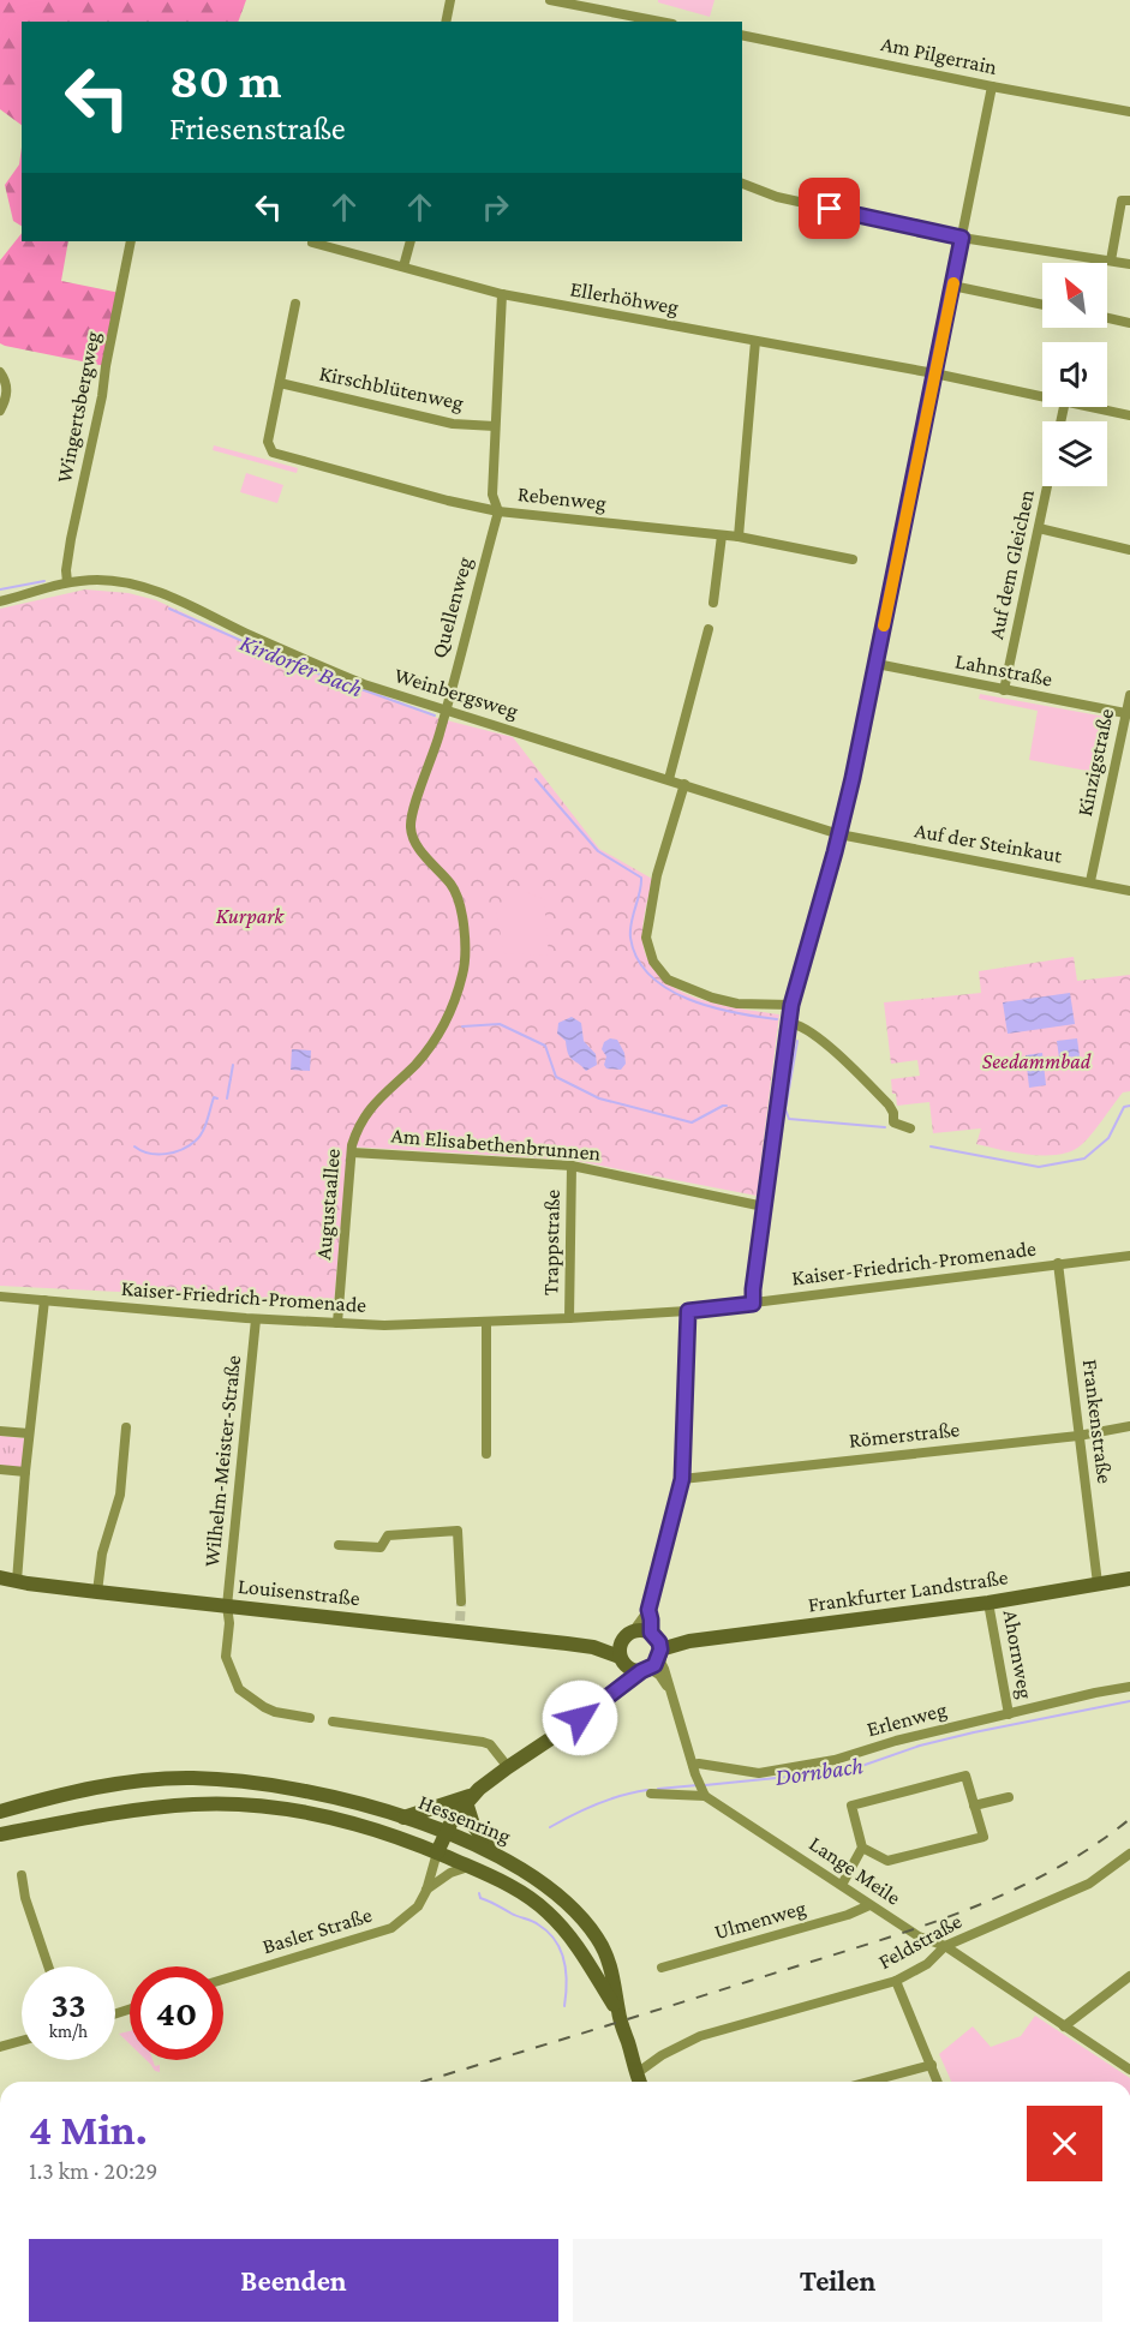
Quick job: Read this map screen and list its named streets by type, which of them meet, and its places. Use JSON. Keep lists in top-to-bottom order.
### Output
{
  "streets": {
    "street": [
      "Am Pilgerrain",
      "Ellerhöhweg",
      "Kirschblütenweg",
      "Wingertsbergweg",
      "Rebenweg",
      "Auf dem Gleichen",
      "Quellenweg",
      "Lahnstraße",
      "Weinbergsweg",
      "Kinzigstraße",
      "Auf der Steinkaut",
      "Am Elisabethenbrunnen",
      "Augustaallee",
      "Trappstraße",
      "Kaiser-Friedrich-Promenade",
      "Frankenstraße",
      "Römerstraße",
      "Wilhelm-Meister-Straße",
      "Frankfurter Landstraße",
      "Louisenstraße",
      "Ahornweg",
      "Erlenweg",
      "Hessenring",
      "Lange Meile",
      "Ulmenweg",
      "Basler Straße",
      "Feldstraße"
    ]
  },
  "crossings": [
    ["Ellerhöhweg", "Quellenweg"],
    ["Kirschblütenweg", "Rebenweg"],
    ["Kirschblütenweg", "Quellenweg"],
    ["Wingertsbergweg", "Weinbergsweg"],
    ["Rebenweg", "Quellenweg"],
    ["Auf dem Gleichen", "Lahnstraße"],
    ["Quellenweg", "Weinbergsweg"],
    ["Quellenweg", "Augustaallee"],
    ["Lahnstraße", "Kinzigstraße"],
    ["Weinbergsweg", "Auf der Steinkaut"],
    ["Kinzigstraße", "Auf der Steinkaut"],
    ["Am Elisabethenbrunnen", "Augustaallee"],
    ["Am Elisabethenbrunnen", "Trappstraße"],
    ["Augustaallee", "Kaiser-Friedrich-Promenade"],
    ["Trappstraße", "Kaiser-Friedrich-Promenade"],
    ["Kaiser-Friedrich-Promenade", "Frankenstraße"],
    ["Kaiser-Friedrich-Promenade", "Wilhelm-Meister-Straße"],
    ["Frankenstraße", "Römerstraße"],
    ["Frankenstraße", "Frankfurter Landstraße"],
    ["Wilhelm-Meister-Straße", "Louisenstraße"],
    ["Frankfurter Landstraße", "Louisenstraße"],
    ["Frankfurter Landstraße", "Ahornweg"],
    ["Ahornweg", "Erlenweg"],
    ["Hessenring", "Basler Straße"],
    ["Lange Meile", "Ulmenweg"],
    ["Lange Meile", "Feldstraße"]
  ],
  "water": ["Kirdorfer Bach", "Dornbach"],
  "parks": ["Kurpark", "Seedammbad"],
  "north": "top left",
  "page": {
    "turn": ["80 m", "Friesenstraße"],
    "speed": "33 km/h",
    "limit": "40",
    "heading": ["4 Min.", "1.3 km · 20:29"],
    "buttons": ["Beenden", "Teilen"]
  }
}
